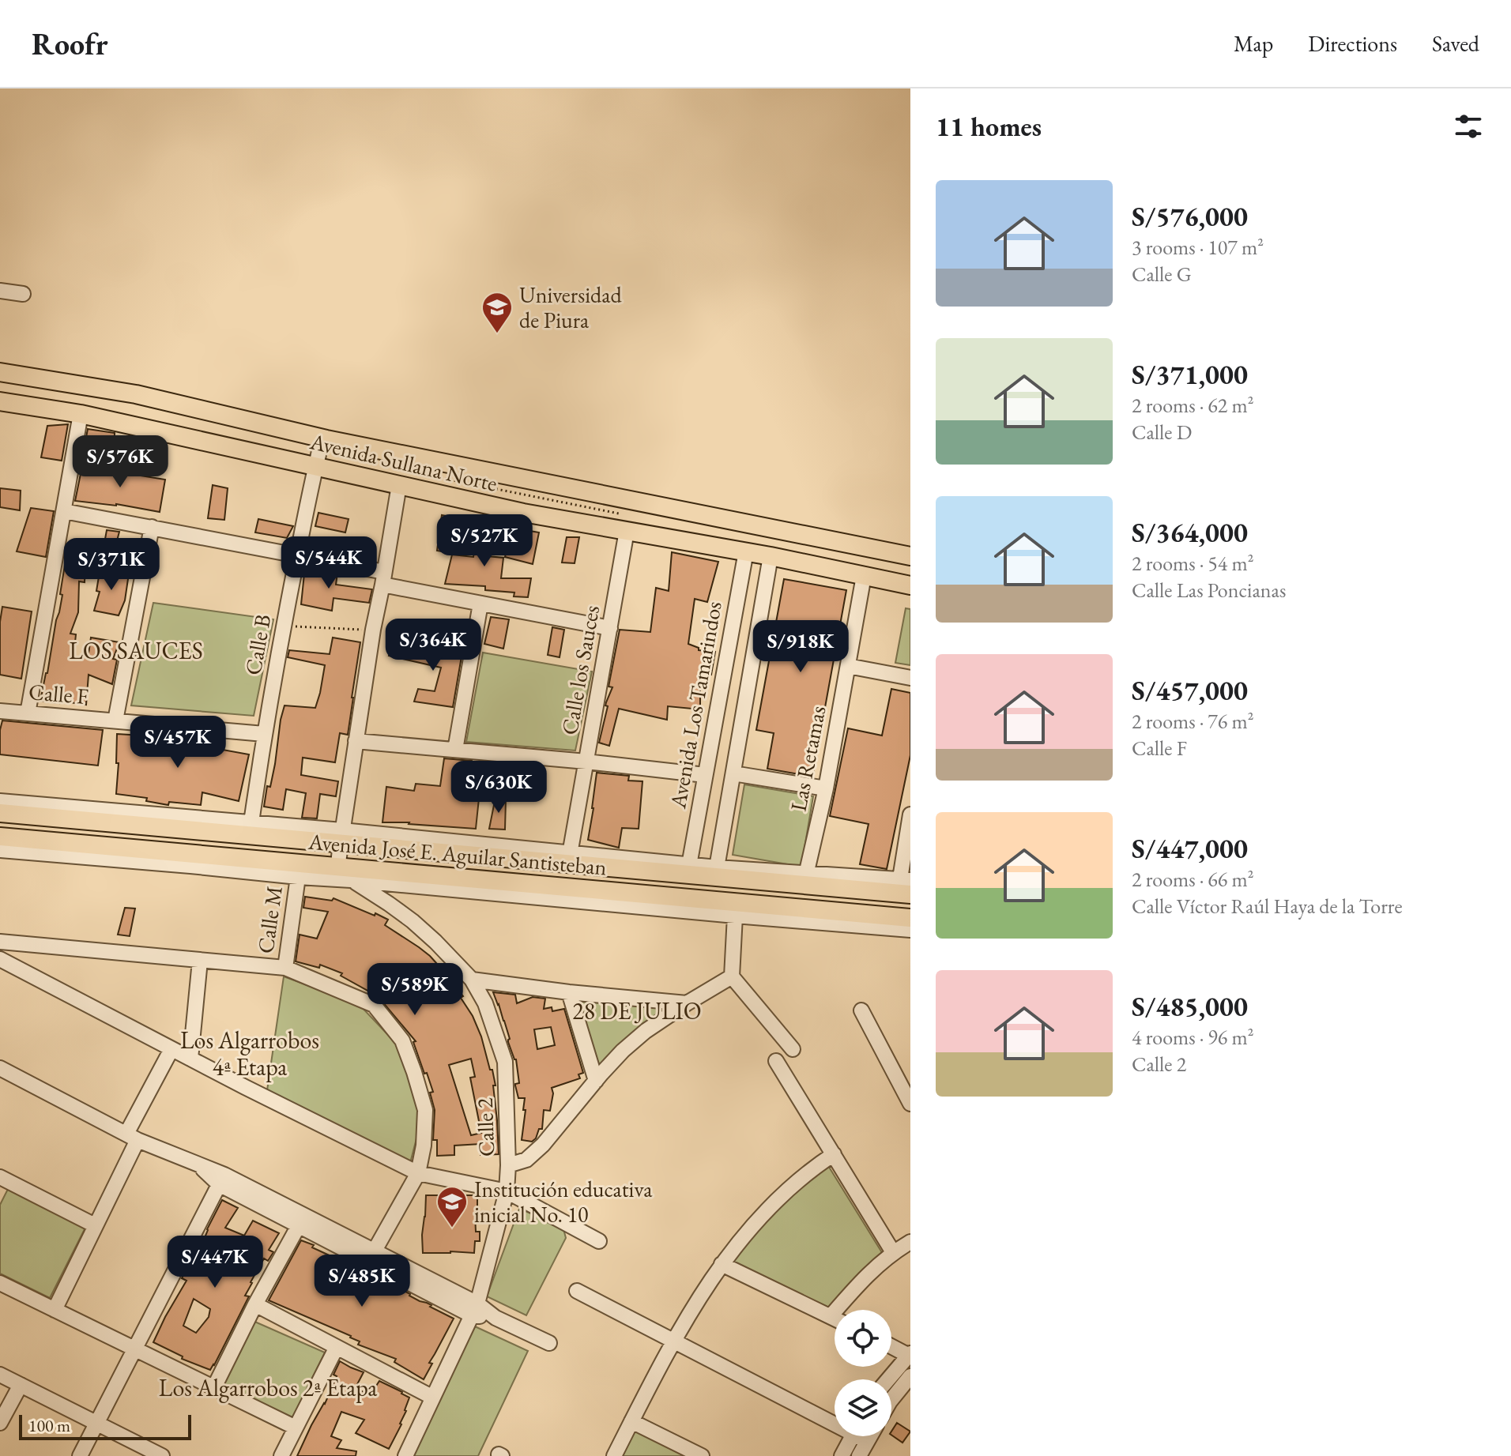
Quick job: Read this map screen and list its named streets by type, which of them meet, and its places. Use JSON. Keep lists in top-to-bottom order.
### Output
{
  "streets": {
    "main road": ["Avenida Sullana Norte", "Avenida José E. Aguilar Santisteban"],
    "street": [
      "Calle B",
      "Calle los Sauces",
      "Calle F",
      "Avenida Los Tamarindos",
      "Las Retamas",
      "Calle M",
      "Calle 2"
    ]
  },
  "crossings": [
    ["Avenida Sullana Norte", "Calle B"],
    ["Avenida Sullana Norte", "Calle los Sauces"],
    ["Avenida Sullana Norte", "Avenida Los Tamarindos"],
    ["Avenida Sullana Norte", "Las Retamas"],
    ["Calle B", "Calle F"],
    ["Calle B", "Avenida José E. Aguilar Santisteban"],
    ["Calle los Sauces", "Avenida José E. Aguilar Santisteban"],
    ["Avenida Los Tamarindos", "Avenida José E. Aguilar Santisteban"],
    ["Las Retamas", "Avenida José E. Aguilar Santisteban"],
    ["Avenida José E. Aguilar Santisteban", "Calle M"],
    ["Avenida José E. Aguilar Santisteban", "Calle 2"]
  ],
  "districts": [
    "LOS SAUCES",
    "28 DE JULIO",
    "Los Algarrobos 4ª Etapa",
    "Los Algarrobos 2ª Etapa"
  ],
  "places": {
    "school or university": ["Universidad de Piura", "Institución educativa inicial No. 10"]
  },
  "scale_bar": "100 m",
  "page": {
    "header": "Roofr",
    "nav": ["Map", "Directions", "Saved"],
    "heading": "11 homes",
    "list": [
      {
        "name": "S/576,000",
        "note": "3 rooms · 107 m² · Calle G"
      },
      {
        "name": "S/371,000",
        "note": "2 rooms · 62 m² · Calle D"
      },
      {
        "name": "S/364,000",
        "note": "2 rooms · 54 m² · Calle Las Poncianas"
      },
      {
        "name": "S/457,000",
        "note": "2 rooms · 76 m² · Calle F"
      },
      {
        "name": "S/447,000",
        "note": "2 rooms · 66 m² · Calle Víctor Raúl Haya de la Torre"
      },
      {
        "name": "S/485,000",
        "note": "4 rooms · 96 m² · Calle 2"
      }
    ],
    "price": [
      "S/576K",
      "S/527K",
      "S/544K",
      "S/371K",
      "S/364K",
      "S/918K",
      "S/457K",
      "S/630K",
      "S/589K",
      "S/447K",
      "S/485K"
    ],
    "scale": "100 m"
  }
}
